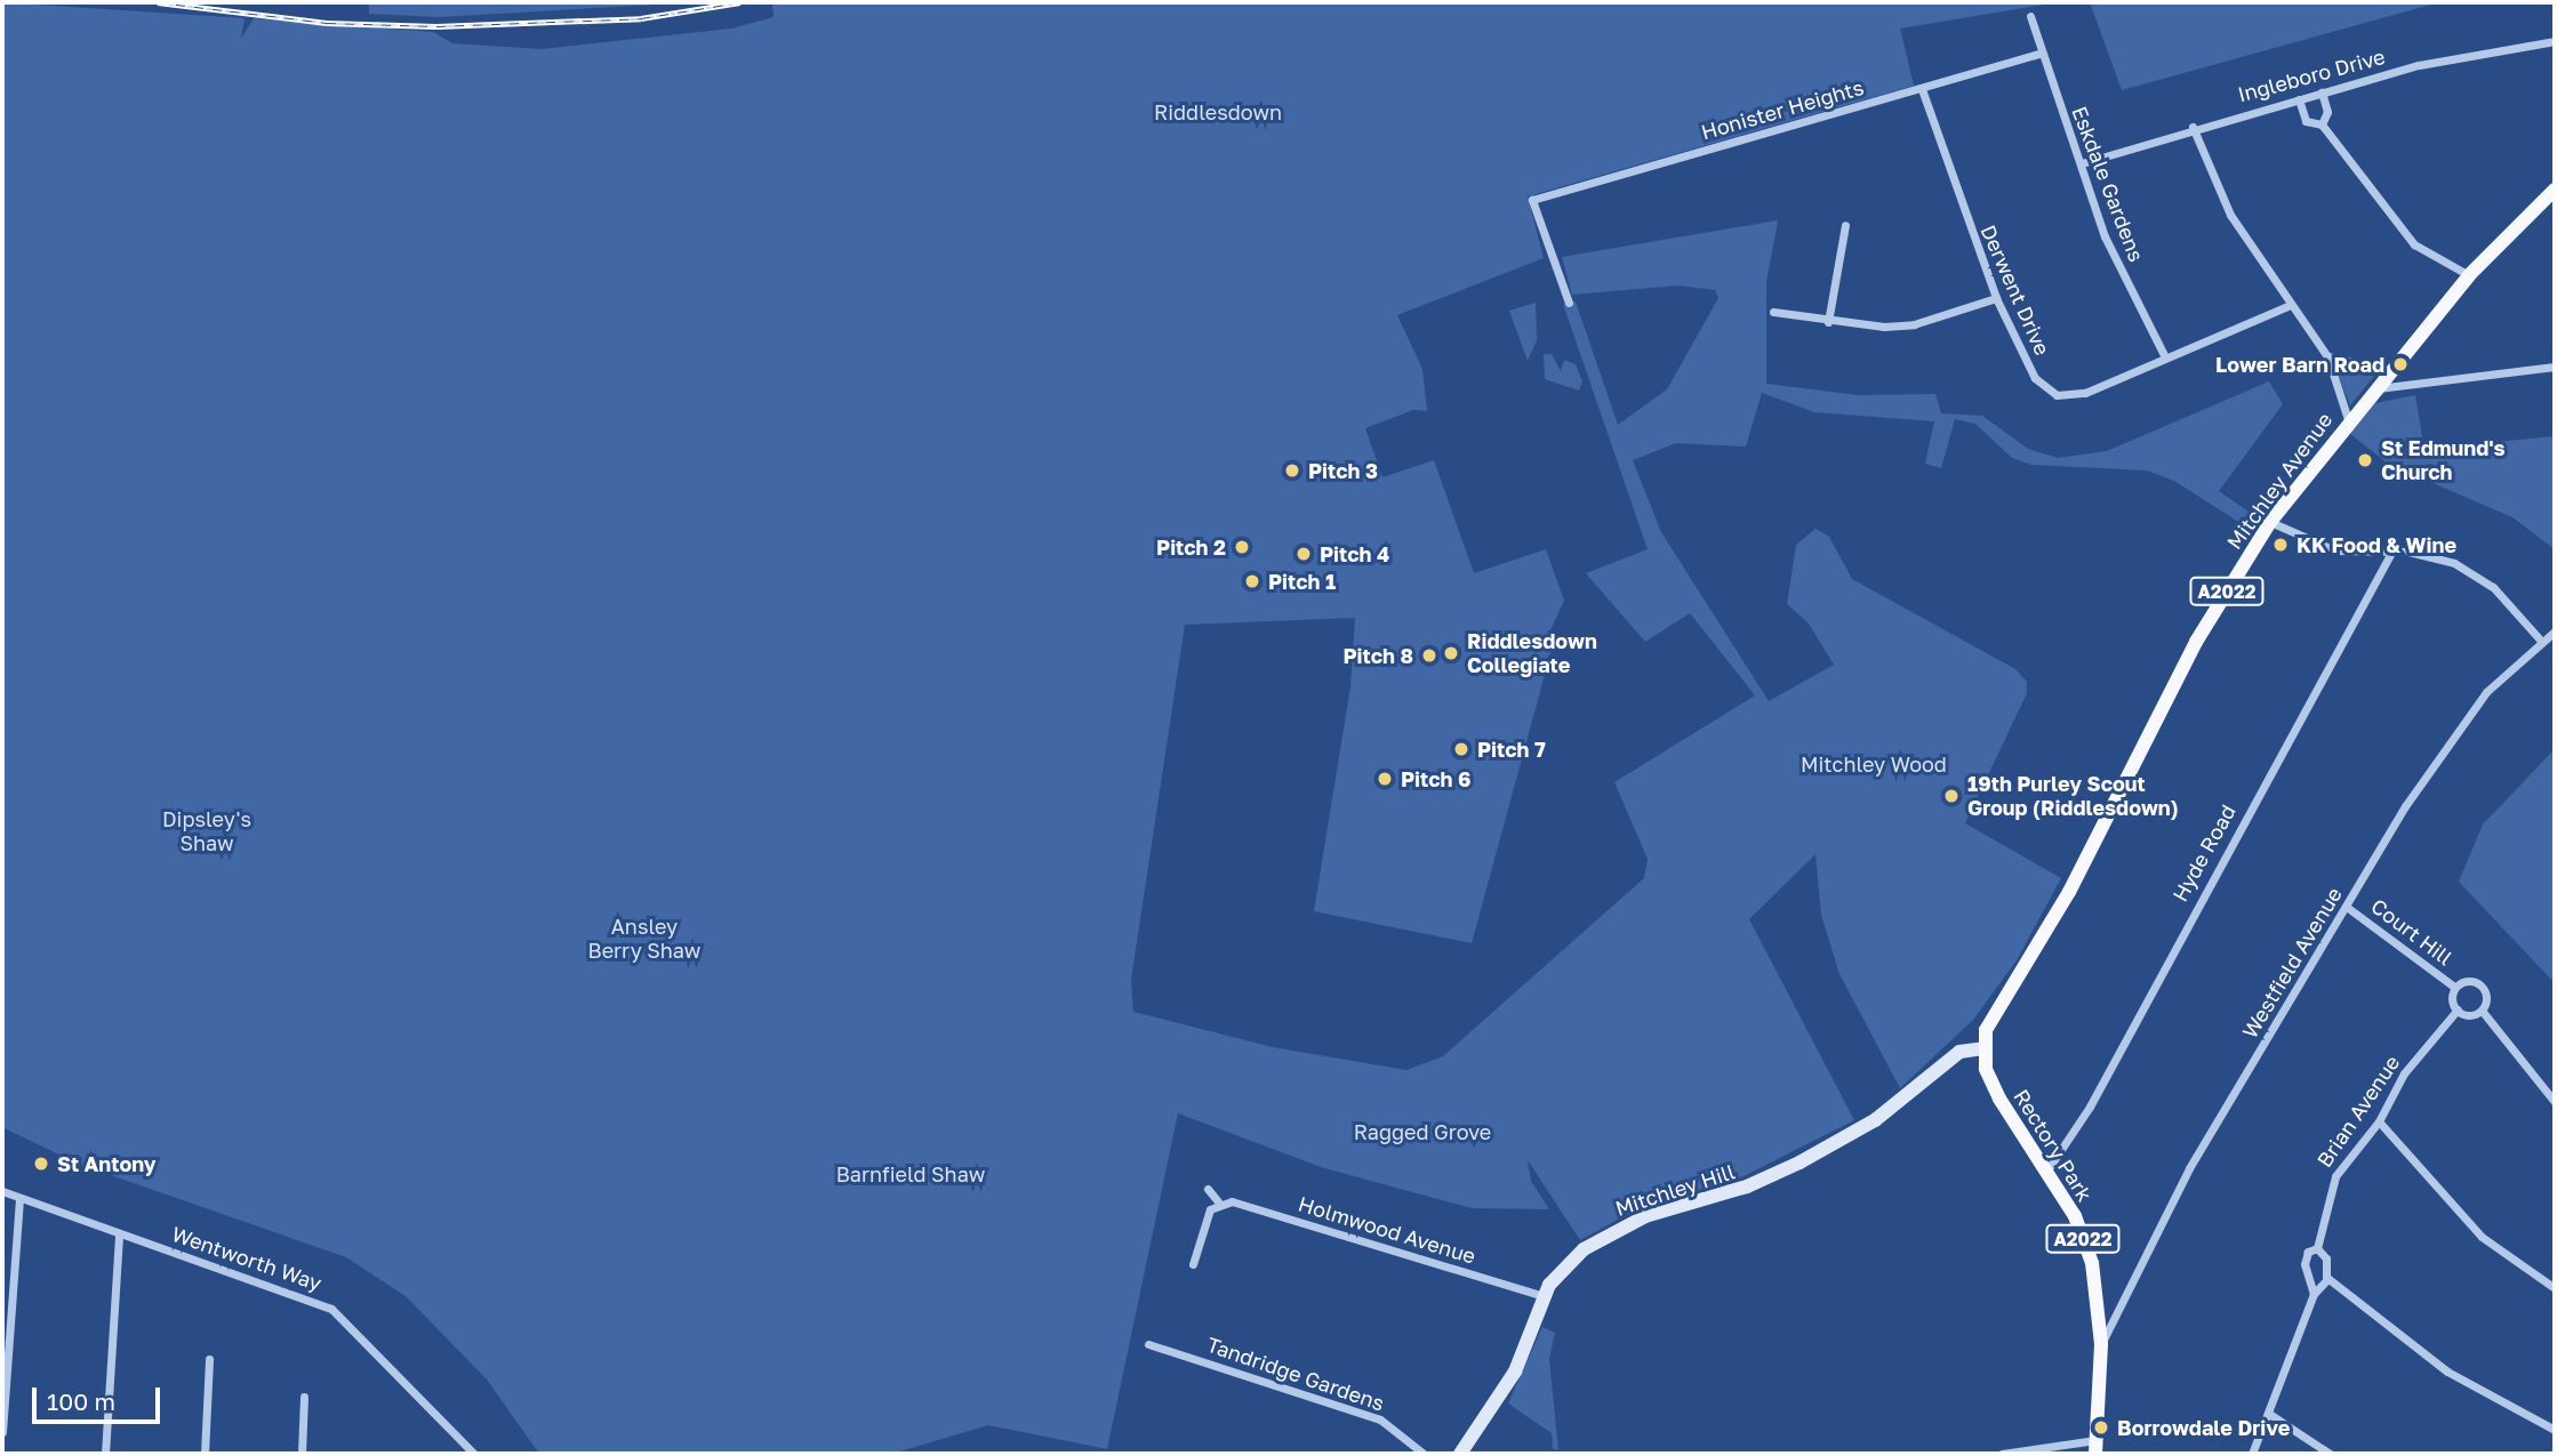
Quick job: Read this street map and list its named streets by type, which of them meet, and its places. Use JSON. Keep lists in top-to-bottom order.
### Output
{
  "streets": {
    "main road": ["Mitchley Avenue", "A2022", "Rectory Park"],
    "street": [
      "Ingleboro Drive",
      "Honister Heights",
      "Eskdale Gardens",
      "Derwent Drive",
      "Hyde Road",
      "Court Hill",
      "Westfield Avenue",
      "Brian Avenue",
      "Mitchley Hill",
      "Holmwood Avenue",
      "Wentworth Way",
      "Tandridge Gardens"
    ]
  },
  "crossings": [
    ["Ingleboro Drive", "Eskdale Gardens"],
    ["Honister Heights", "Eskdale Gardens"],
    ["Honister Heights", "Derwent Drive"],
    ["Eskdale Gardens", "Derwent Drive"],
    ["Mitchley Avenue", "Rectory Park"],
    ["Mitchley Avenue", "Mitchley Hill"],
    ["Hyde Road", "Rectory Park"],
    ["Court Hill", "Westfield Avenue"],
    ["Court Hill", "Brian Avenue"],
    ["Westfield Avenue", "Rectory Park"],
    ["Rectory Park", "Mitchley Hill"],
    ["Mitchley Hill", "Holmwood Avenue"]
  ],
  "parks": [
    "Riddlesdown",
    "Mitchley Wood",
    "Dipsley's Shaw",
    "Ansley Berry Shaw",
    "Ragged Grove",
    "Barnfield Shaw"
  ],
  "places": [
    "Lower Barn Road",
    "St Edmund's Church",
    "Pitch 3",
    "KK Food & Wine",
    "Pitch 2",
    "Pitch 4",
    "Pitch 1",
    "Riddlesdown Collegiate",
    "Pitch 8",
    "Pitch 7",
    "Pitch 6",
    "19th Purley Scout Group (Riddlesdown)",
    "St Antony",
    "Borrowdale Drive"
  ],
  "scale_bar": "100 m"
}
